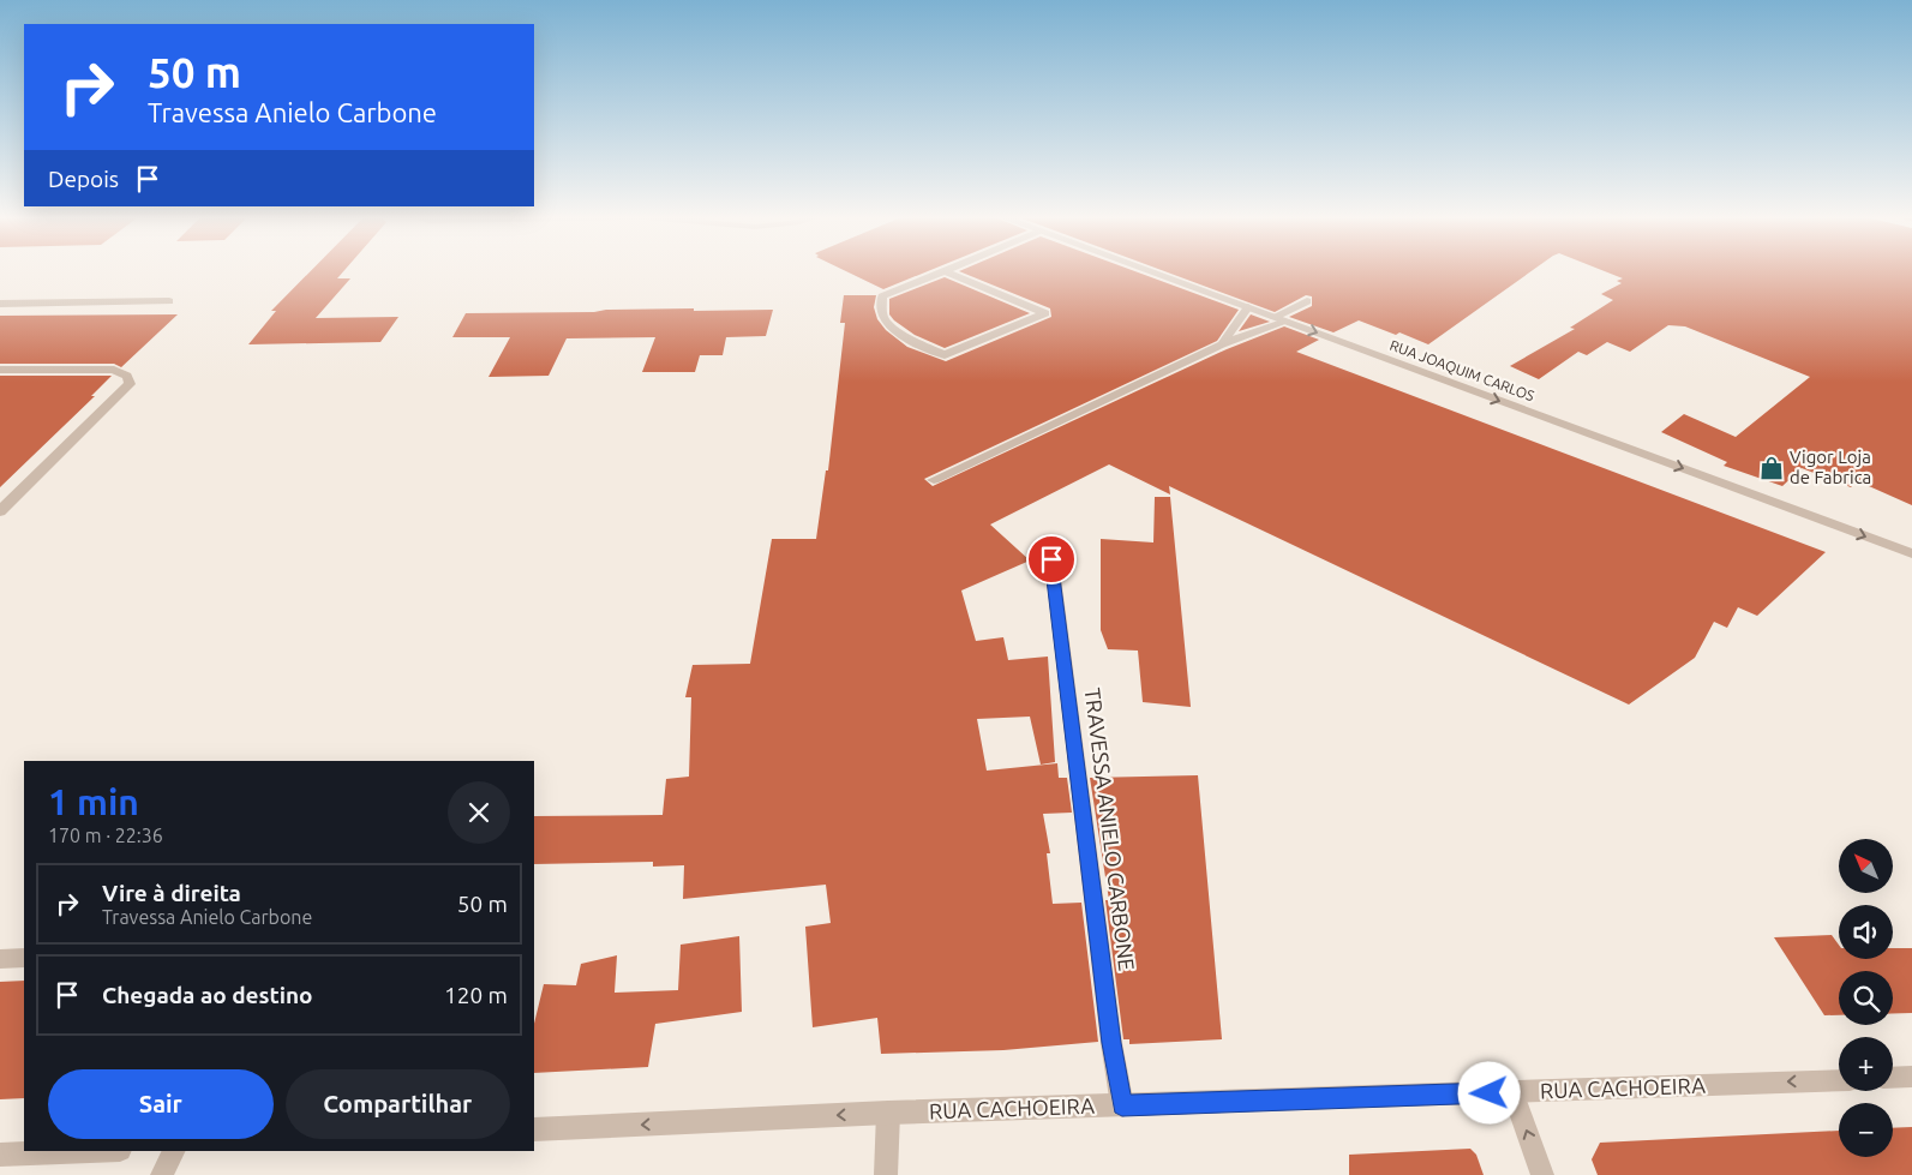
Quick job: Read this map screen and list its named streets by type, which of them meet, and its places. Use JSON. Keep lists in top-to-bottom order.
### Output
{
  "streets": {
    "street": ["RUA JOAQUIM CARLOS", "TRAVESSA ANIELO CARBONE", "RUA CACHOEIRA"]
  },
  "crossings": [
    ["TRAVESSA ANIELO CARBONE", "RUA CACHOEIRA"]
  ],
  "one_way": ["RUA JOAQUIM CARLOS", "RUA CACHOEIRA"],
  "places": {
    "shop": ["Vigor Loja de Fabrica"]
  },
  "north": "top left",
  "page": {
    "turn": ["50 m", "Travessa Anielo Carbone"],
    "then": "Depois",
    "heading": ["1 min", "170 m · 22:36"],
    "map_buttons": ["+", "−"],
    "list": [
      {
        "name": "Vire à direita",
        "note": "Travessa Anielo Carbone",
        "value": "50 m"
      },
      {
        "name": "Chegada ao destino",
        "value": "120 m"
      }
    ],
    "buttons": ["Sair", "Compartilhar"]
  }
}
